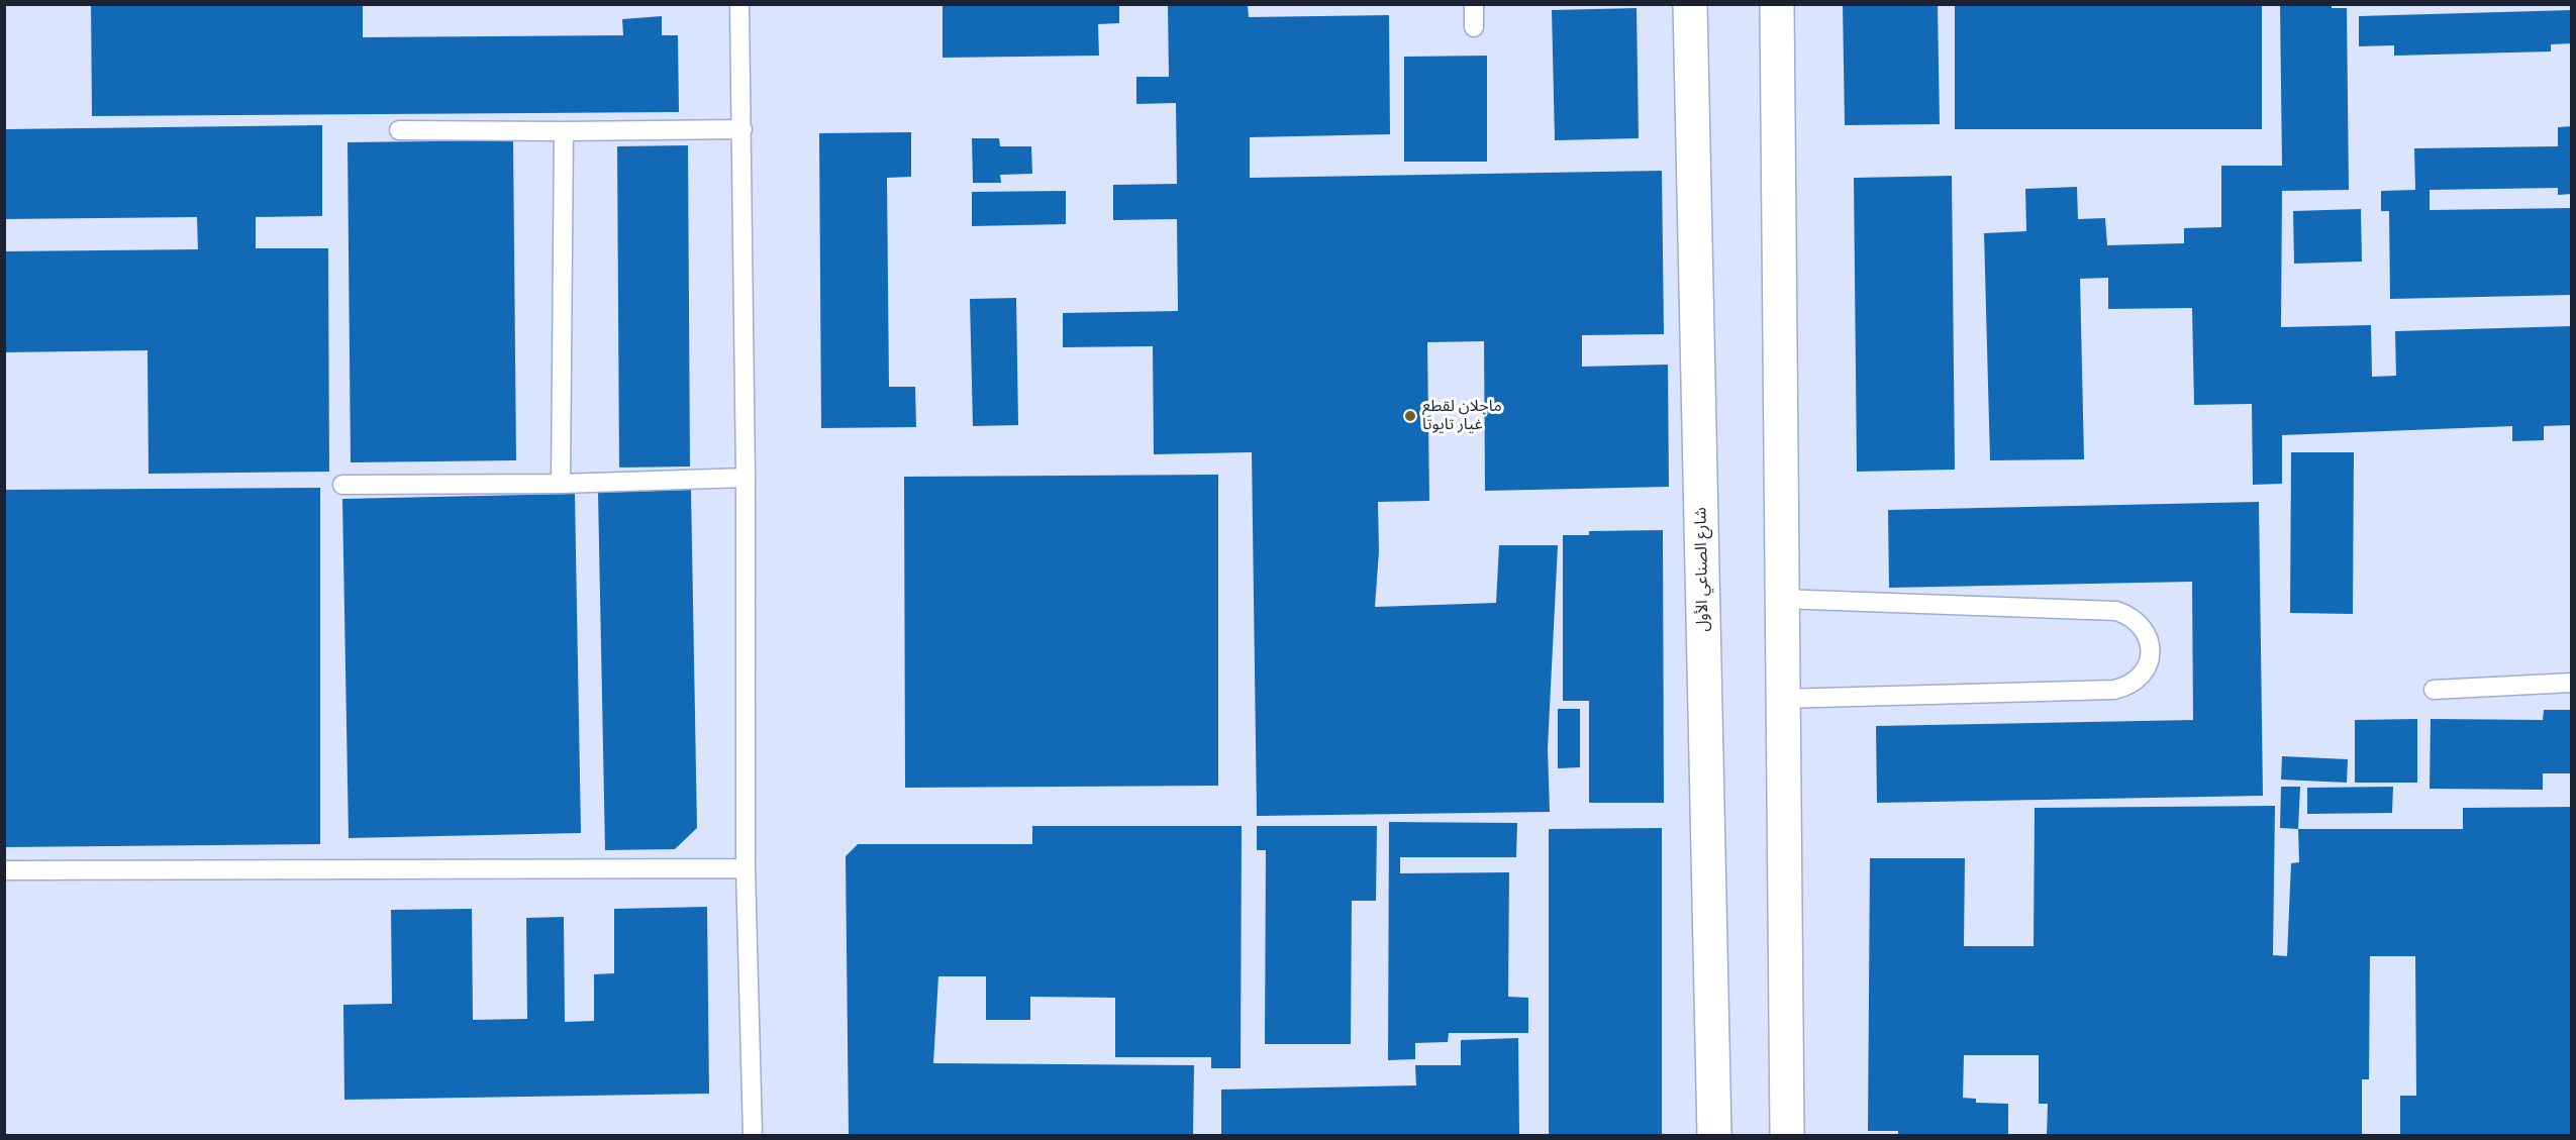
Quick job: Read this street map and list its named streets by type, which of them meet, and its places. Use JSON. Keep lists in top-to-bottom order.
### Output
{
  "streets": {
    "main road": ["شارع الصناعي الأول"]
  },
  "places": ["ماجلان لقطع غيار تايوتا"]
}
